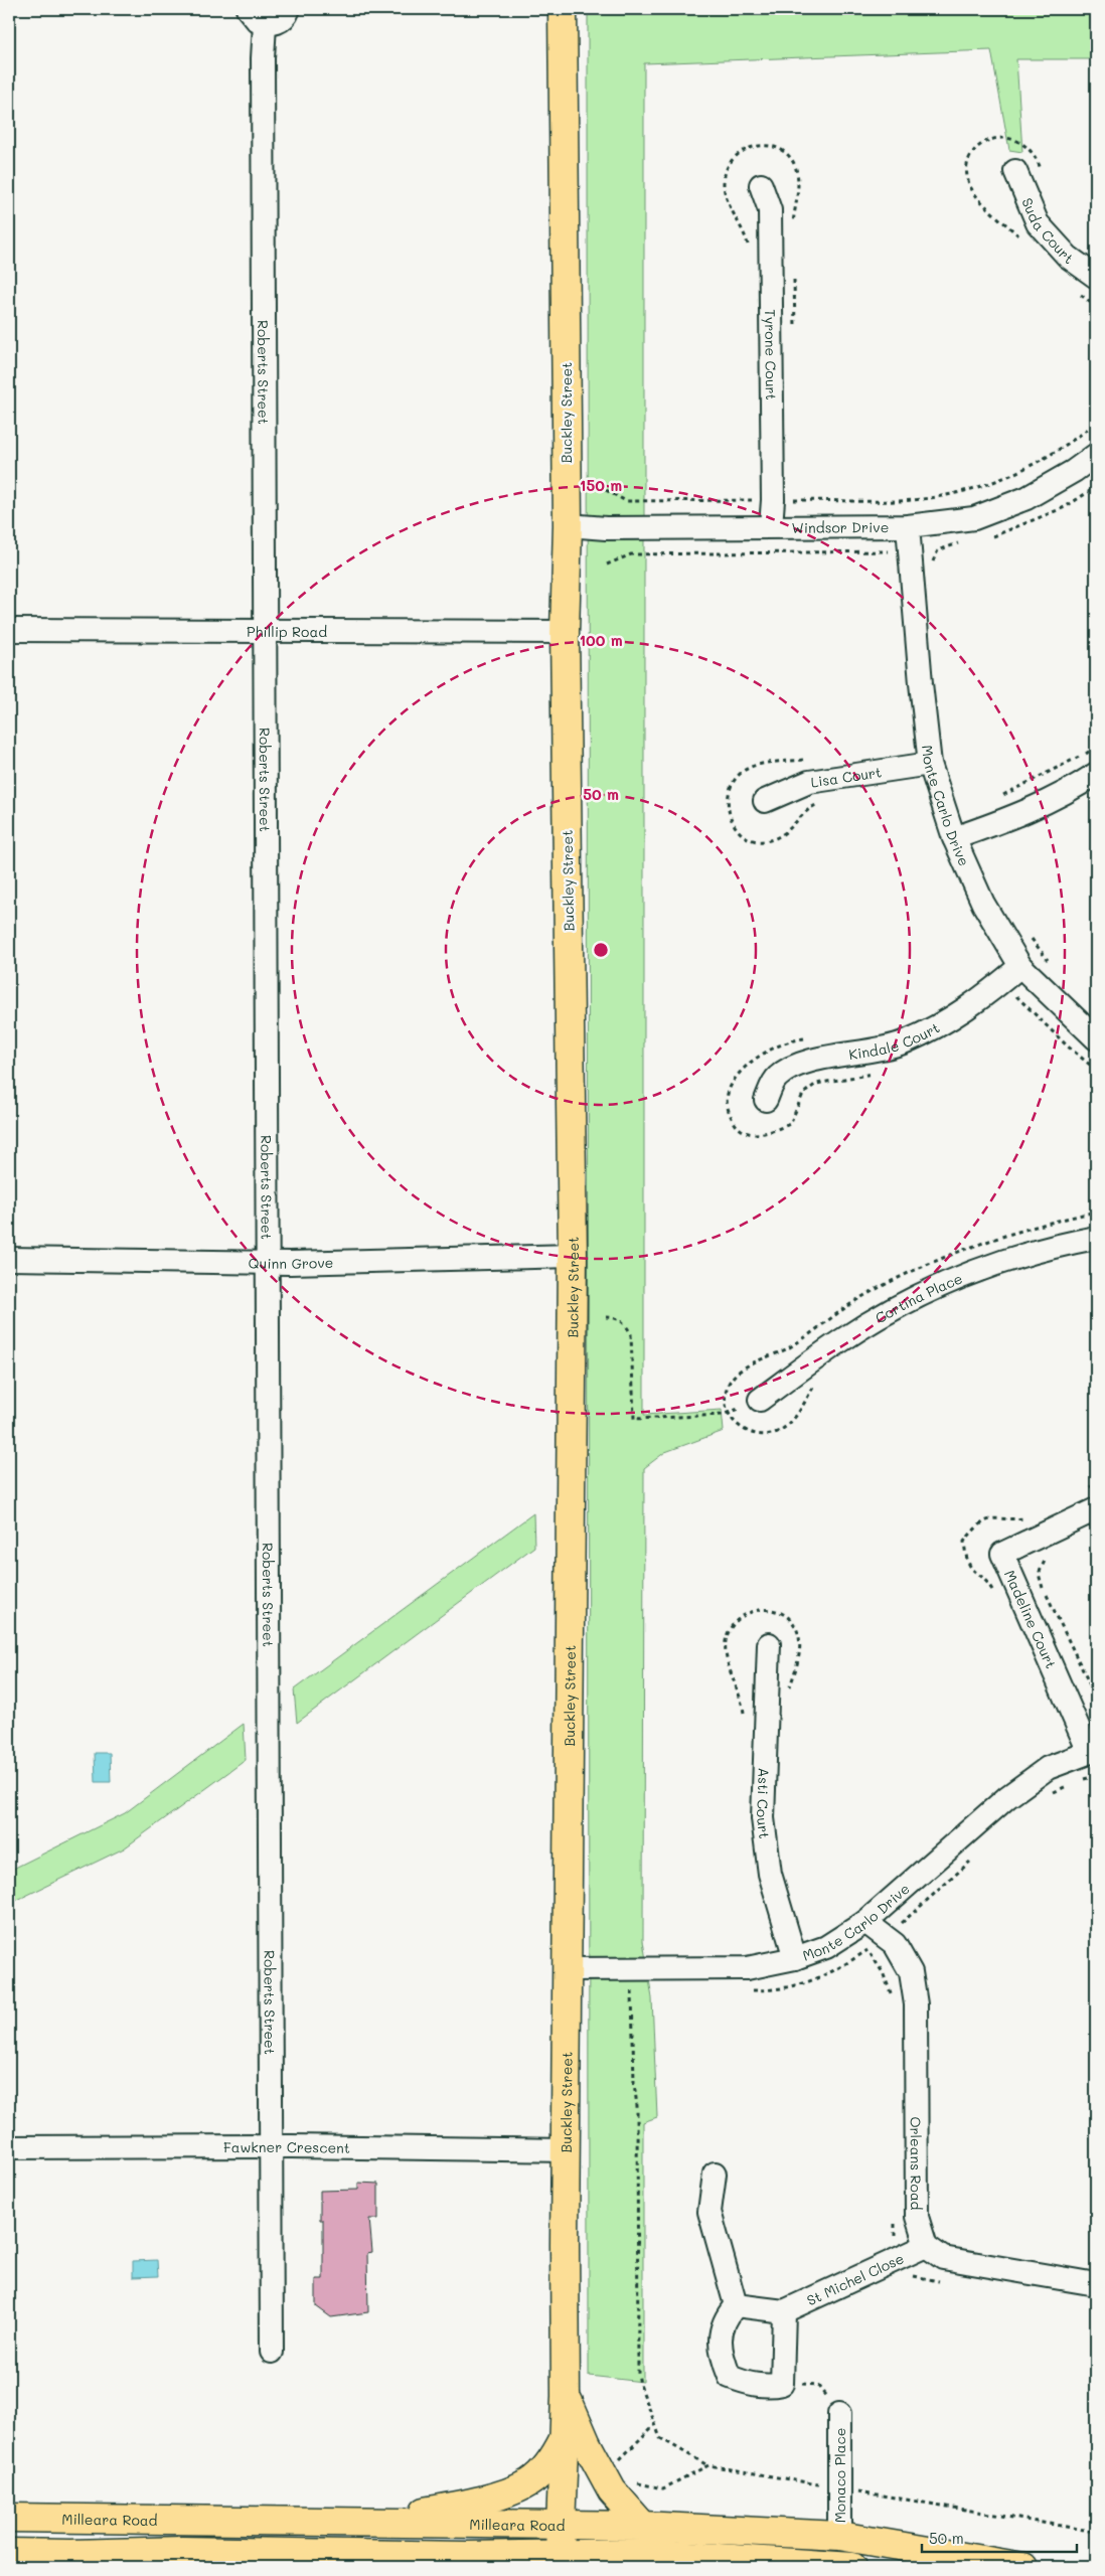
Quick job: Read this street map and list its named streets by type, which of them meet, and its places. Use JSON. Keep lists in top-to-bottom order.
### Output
{
  "streets": {
    "main road": ["Buckley Street", "Milleara Road"],
    "street": [
      "Suda Court",
      "Tyrone Court",
      "Roberts Street",
      "Windsor Drive",
      "Phillip Road",
      "Lisa Court",
      "Monte Carlo Drive",
      "Kindale Court",
      "Quinn Grove",
      "Cortina Place",
      "Madeline Court",
      "Asti Court",
      "Fawkner Crescent",
      "Orleans Road",
      "St Michel Close",
      "Monaco Place"
    ]
  },
  "crossings": [
    ["Tyrone Court", "Windsor Drive"],
    ["Roberts Street", "Phillip Road"],
    ["Roberts Street", "Quinn Grove"],
    ["Roberts Street", "Fawkner Crescent"],
    ["Buckley Street", "Windsor Drive"],
    ["Buckley Street", "Phillip Road"],
    ["Buckley Street", "Monte Carlo Drive"],
    ["Buckley Street", "Quinn Grove"],
    ["Buckley Street", "Fawkner Crescent"],
    ["Buckley Street", "Milleara Road"],
    ["Windsor Drive", "Monte Carlo Drive"],
    ["Lisa Court", "Monte Carlo Drive"],
    ["Monte Carlo Drive", "Kindale Court"],
    ["Monte Carlo Drive", "Madeline Court"],
    ["Monte Carlo Drive", "Asti Court"],
    ["Monte Carlo Drive", "Orleans Road"],
    ["Orleans Road", "St Michel Close"],
    ["Monaco Place", "Milleara Road"]
  ],
  "scale_bar": "50 m",
  "rings": ["150 m", "100 m", "50 m"]
}
